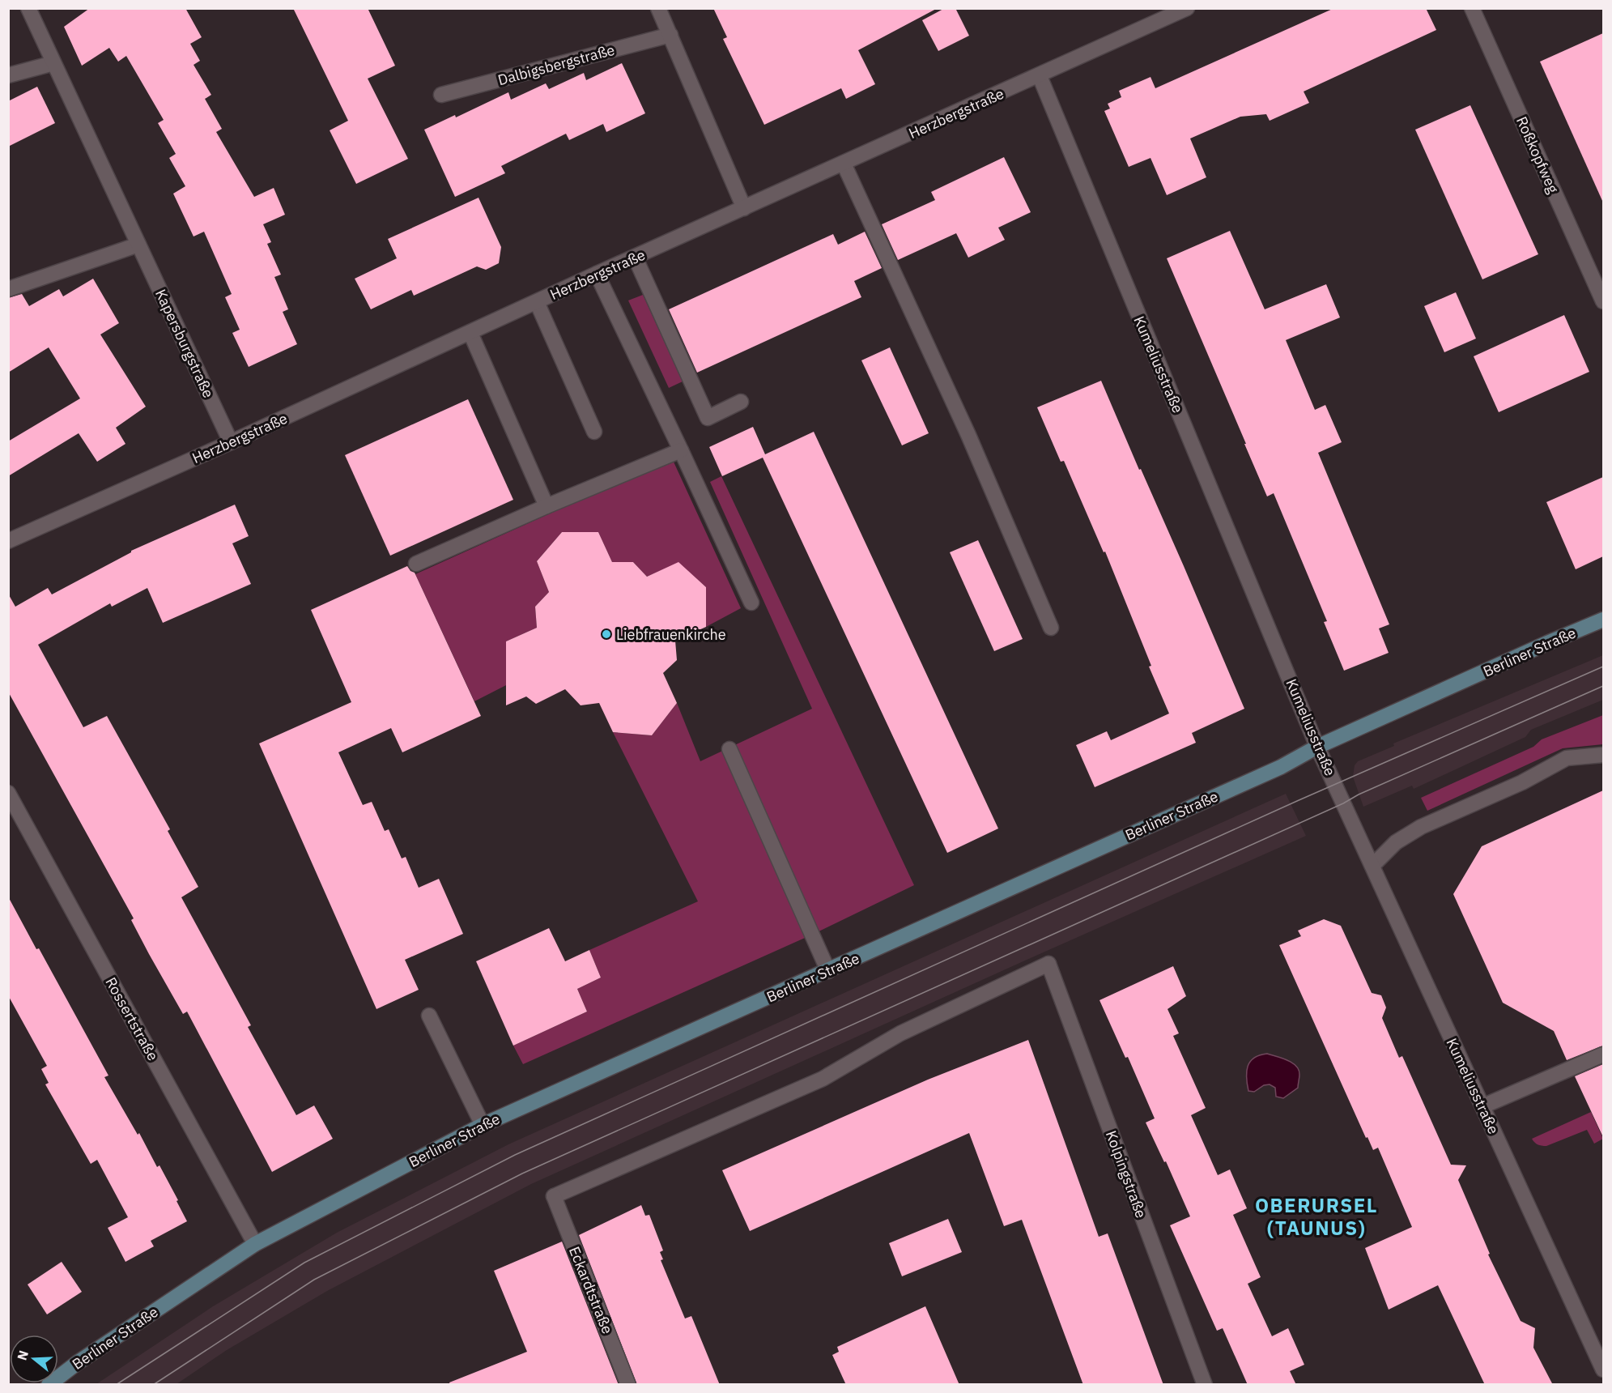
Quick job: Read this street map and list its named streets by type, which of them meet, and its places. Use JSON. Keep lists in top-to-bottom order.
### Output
{
  "streets": {
    "street": [
      "Dalbigsbergstraße",
      "Herzbergstraße",
      "Roßkopfweg",
      "Kapersburgstraße",
      "Kumeliusstraße",
      "Berliner Straße",
      "Rossertstraße",
      "Kolpingstraße",
      "Eckardtstraße"
    ]
  },
  "crossings": [
    ["Herzbergstraße", "Kapersburgstraße"],
    ["Herzbergstraße", "Kumeliusstraße"],
    ["Kumeliusstraße", "Berliner Straße"],
    ["Berliner Straße", "Rossertstraße"],
    ["Kolpingstraße", "Eckardtstraße"]
  ],
  "districts": ["OBERURSEL (TAUNUS)"],
  "places": ["Liebfrauenkirche"],
  "north": "left"
}
